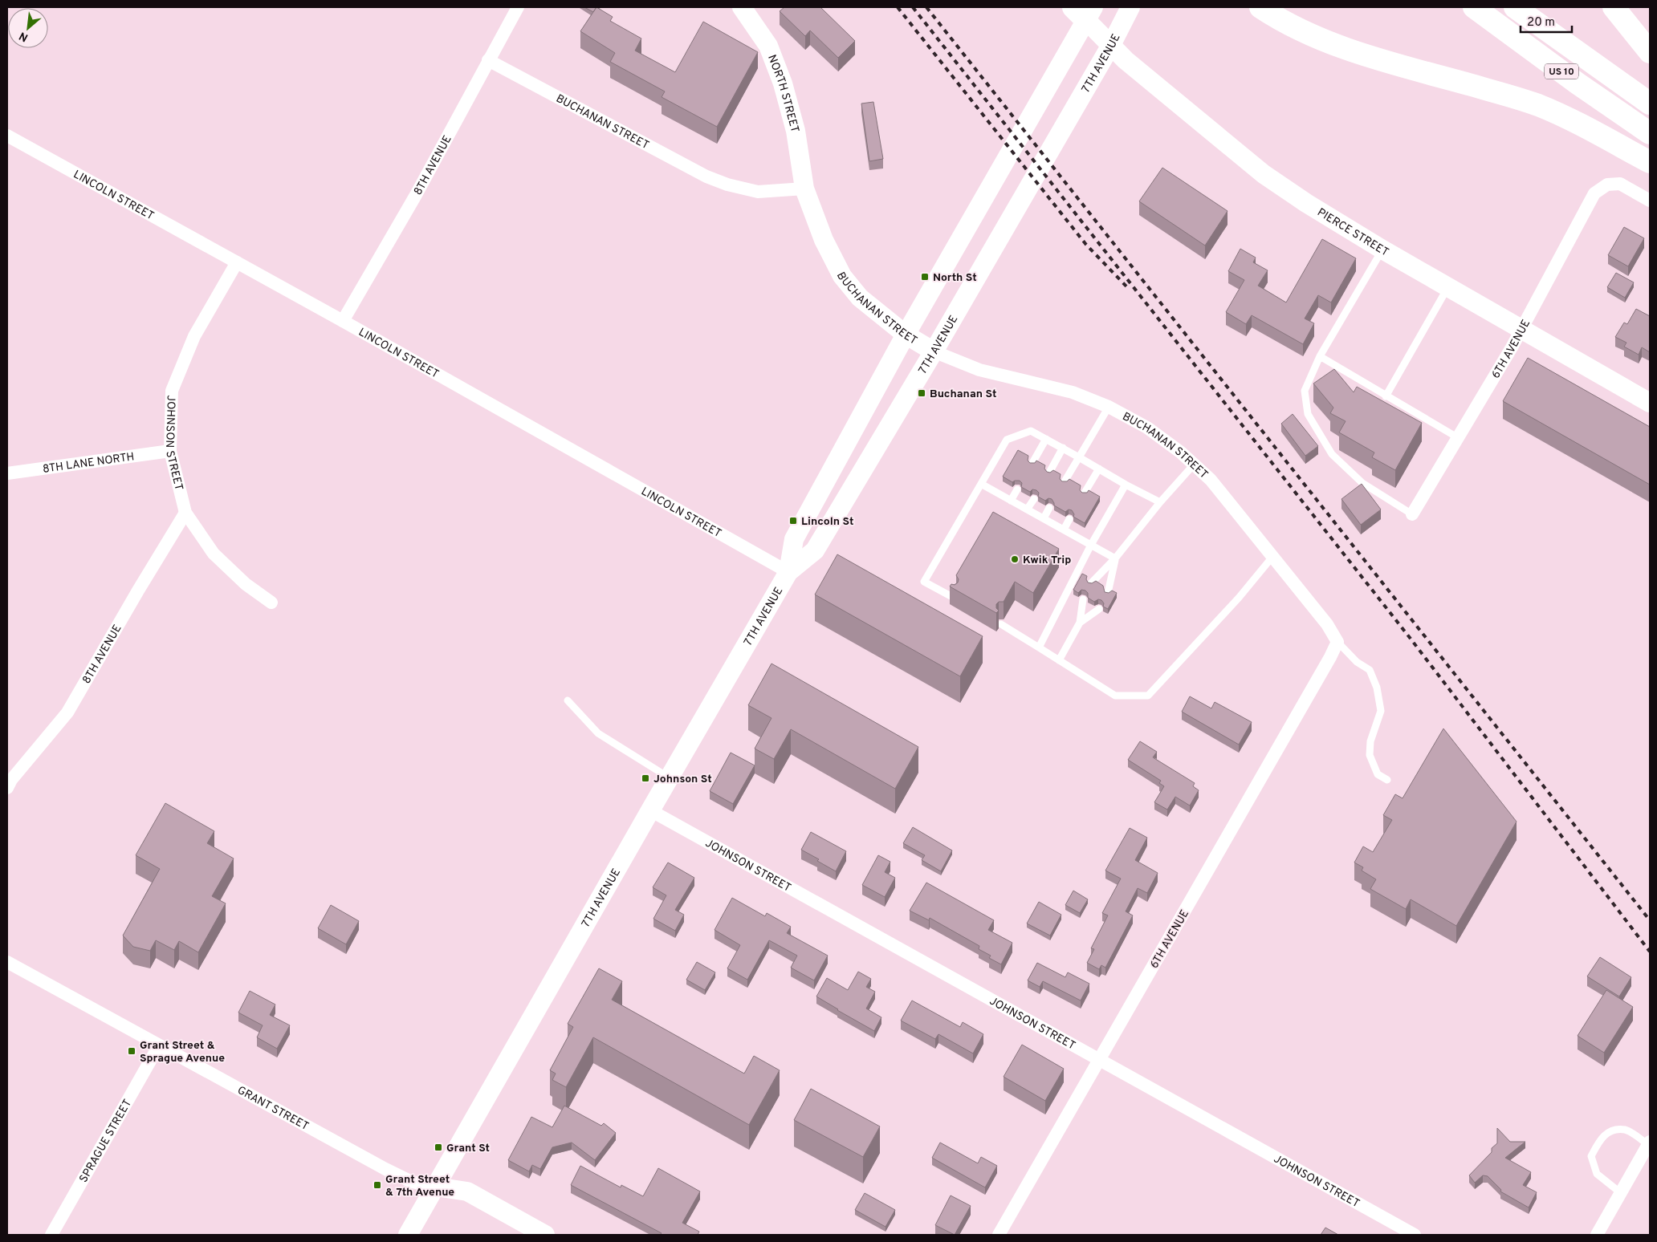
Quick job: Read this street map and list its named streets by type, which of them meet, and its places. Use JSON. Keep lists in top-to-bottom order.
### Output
{
  "streets": {
    "highway": ["US 10"],
    "street": [
      "7TH AVENUE",
      "NORTH STREET",
      "BUCHANAN STREET",
      "8TH AVENUE",
      "LINCOLN STREET",
      "PIERCE STREET",
      "6TH AVENUE",
      "JOHNSON STREET",
      "8TH LANE NORTH",
      "GRANT STREET",
      "SPRAGUE STREET"
    ]
  },
  "crossings": [
    ["7TH AVENUE", "BUCHANAN STREET"],
    ["7TH AVENUE", "LINCOLN STREET"],
    ["7TH AVENUE", "PIERCE STREET"],
    ["7TH AVENUE", "JOHNSON STREET"],
    ["7TH AVENUE", "GRANT STREET"],
    ["NORTH STREET", "BUCHANAN STREET"],
    ["BUCHANAN STREET", "8TH AVENUE"],
    ["BUCHANAN STREET", "6TH AVENUE"],
    ["8TH AVENUE", "LINCOLN STREET"],
    ["8TH AVENUE", "JOHNSON STREET"],
    ["LINCOLN STREET", "JOHNSON STREET"],
    ["PIERCE STREET", "6TH AVENUE"],
    ["6TH AVENUE", "JOHNSON STREET"],
    ["JOHNSON STREET", "8TH LANE NORTH"],
    ["GRANT STREET", "SPRAGUE STREET"]
  ],
  "places": {
    "transit": [
      "North St",
      "Buchanan St",
      "Lincoln St",
      "Johnson St",
      "Grant Street & Sprague Avenue",
      "Grant St",
      "Grant Street & 7th Avenue"
    ],
    "other": ["Kwik Trip"]
  },
  "scale_bar": "20 m",
  "north": "bottom left"
}
